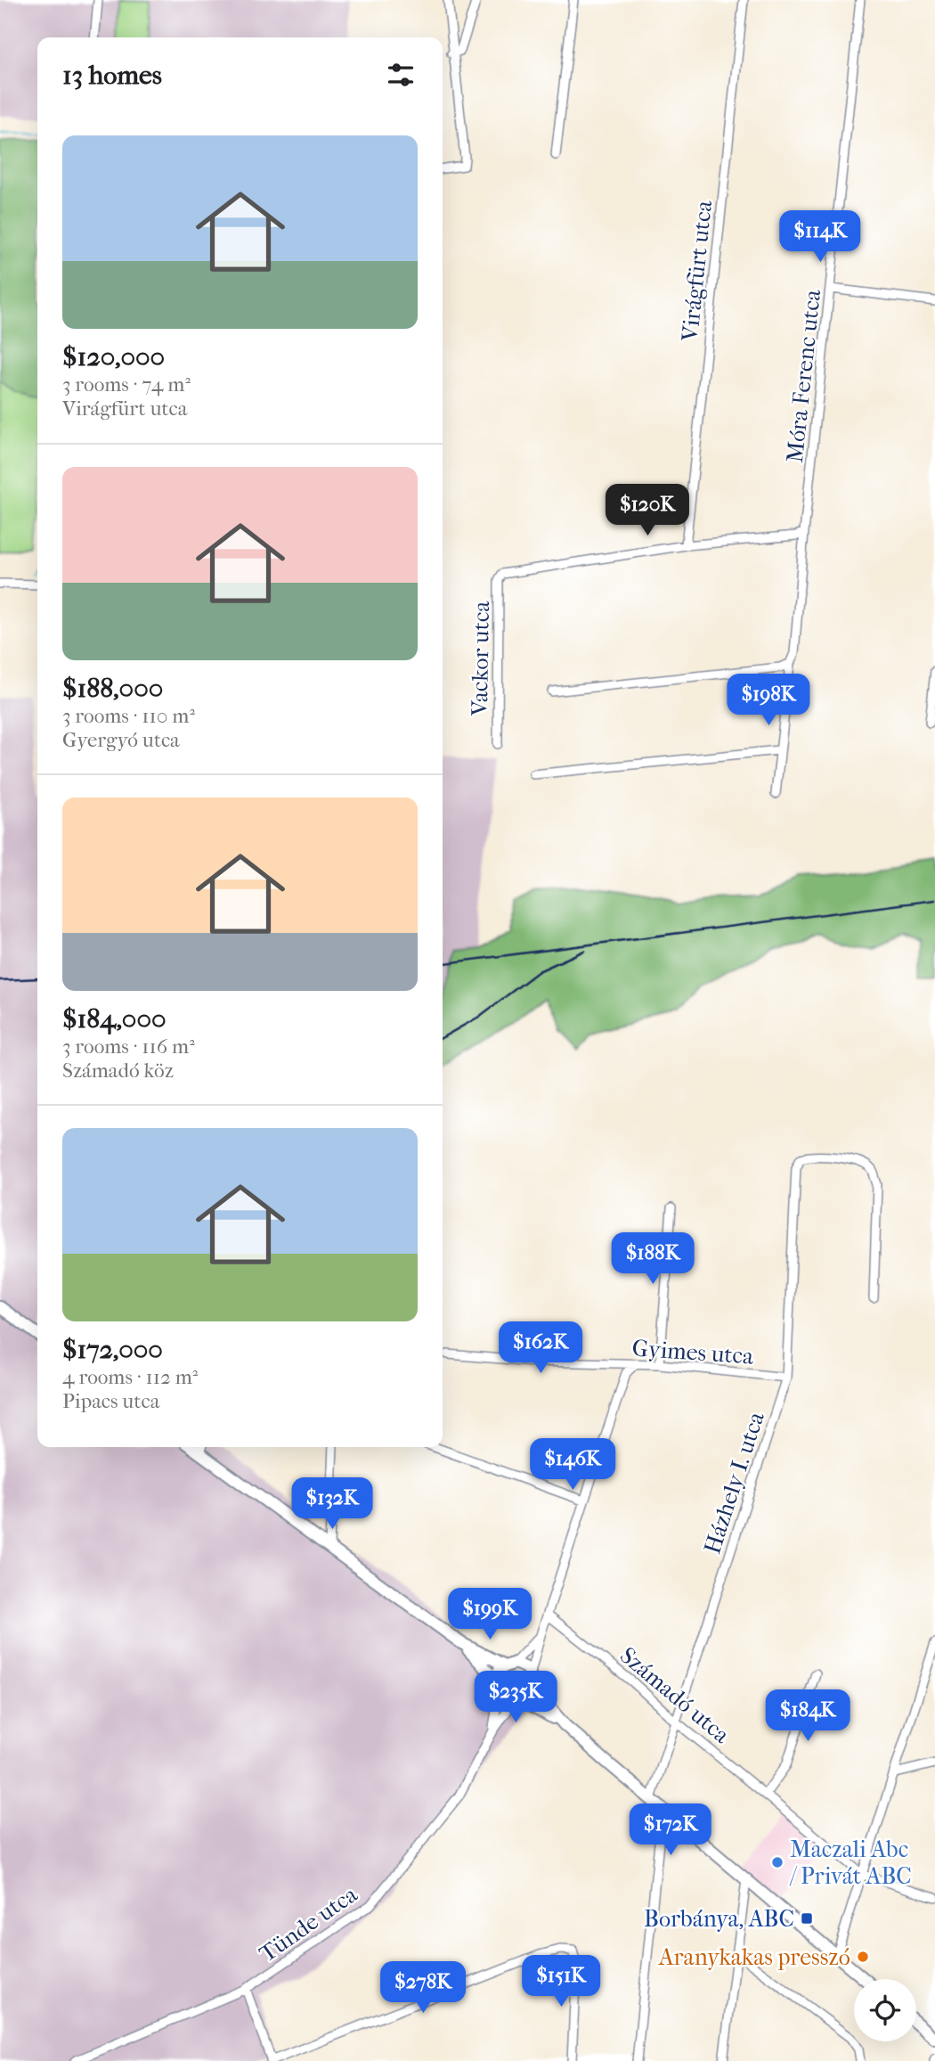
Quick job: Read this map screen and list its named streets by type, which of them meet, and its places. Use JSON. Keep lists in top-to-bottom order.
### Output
{
  "streets": {
    "street": [
      "Virágfürt utca",
      "Móra Ferenc utca",
      "Vackor utca",
      "Gyimes utca",
      "Házhely I. utca",
      "Számadó utca",
      "Tünde utca"
    ]
  },
  "crossings": [
    ["Virágfürt utca", "Vackor utca"],
    ["Gyimes utca", "Házhely I. utca"],
    ["Házhely I. utca", "Számadó utca"]
  ],
  "places": {
    "other": ["Maczali Abc / Privát ABC", "Aranykakas presszó"],
    "transit": ["Borbánya, ABC"]
  },
  "page": {
    "heading": "13 homes",
    "list": [
      {
        "name": "$120,000",
        "note": "3 rooms · 74 m² · Virágfürt utca"
      },
      {
        "name": "$188,000",
        "note": "3 rooms · 110 m² · Gyergyó utca"
      },
      {
        "name": "$184,000",
        "note": "3 rooms · 116 m² · Számadó köz"
      },
      {
        "name": "$172,000",
        "note": "4 rooms · 112 m² · Pipacs utca"
      }
    ],
    "price": [
      "$114K",
      "$120K",
      "$198K",
      "$188K",
      "$162K",
      "$146K",
      "$132K",
      "$199K",
      "$235K",
      "$184K",
      "$172K",
      "$151K",
      "$278K"
    ]
  }
}
